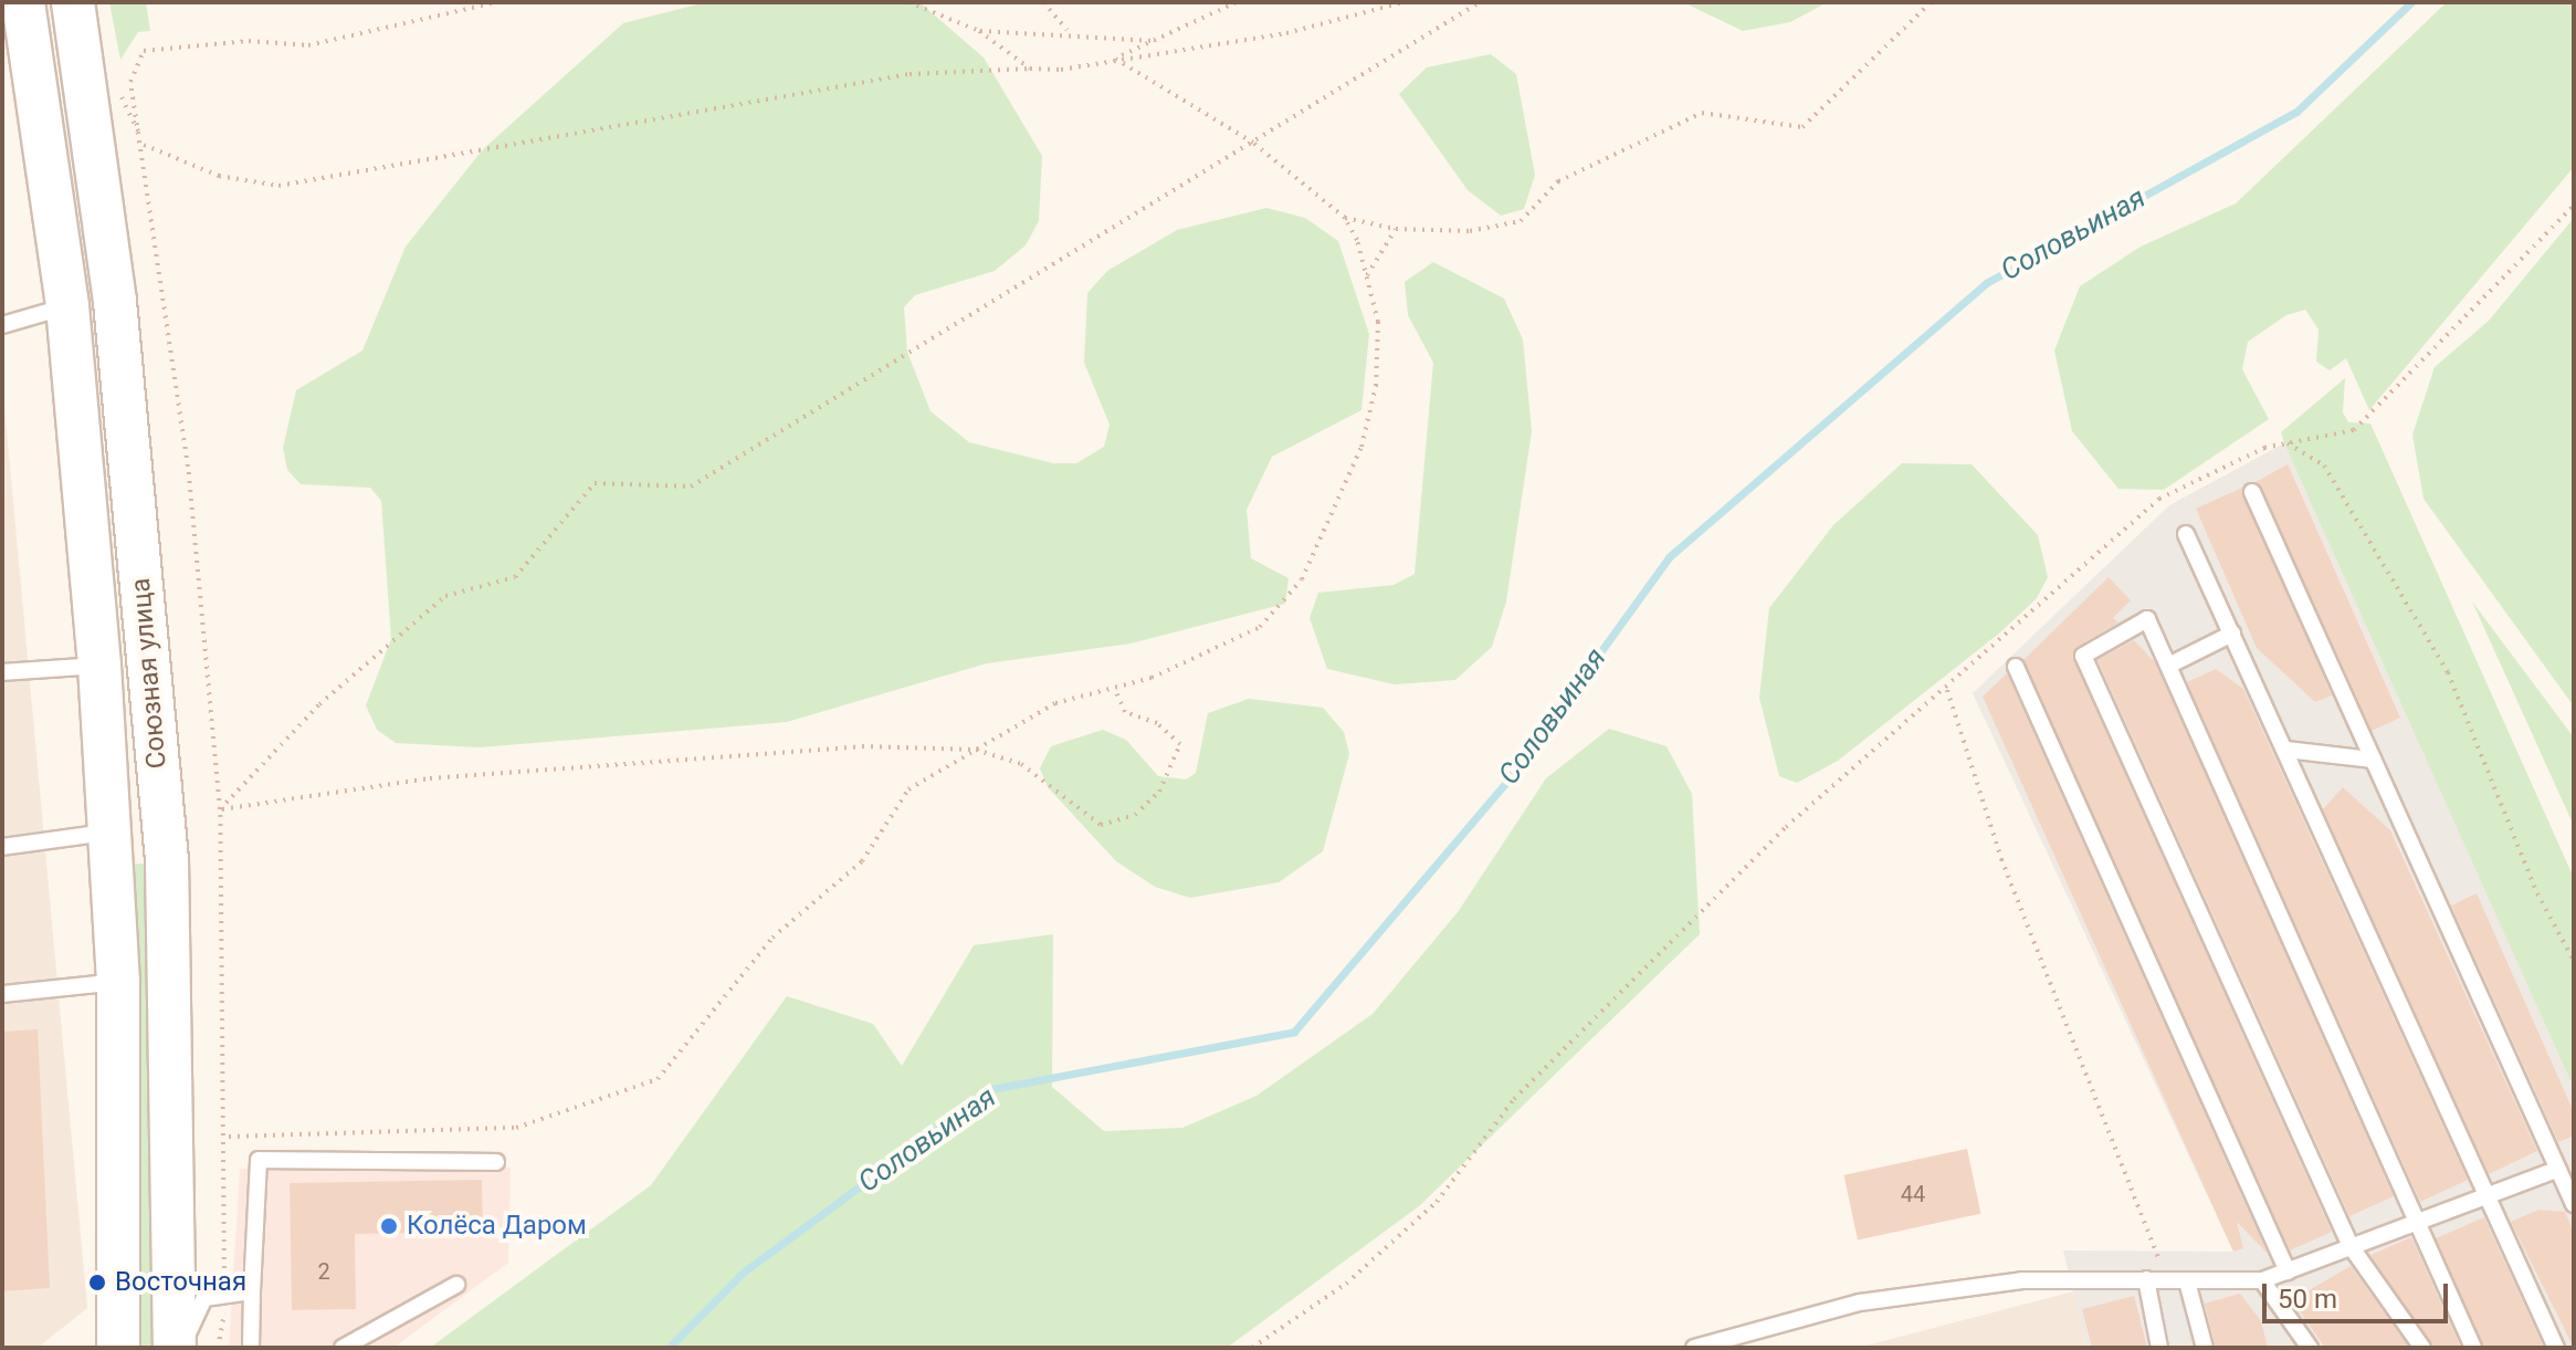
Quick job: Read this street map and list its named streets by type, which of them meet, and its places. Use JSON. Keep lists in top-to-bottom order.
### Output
{
  "streets": {
    "main road": ["Союзная улица"]
  },
  "water": ["Соловьиная"],
  "places": ["Колёса Даром", "Восточная"],
  "house_numbers": ["44", "2"],
  "scale_bar": "50 m"
}
